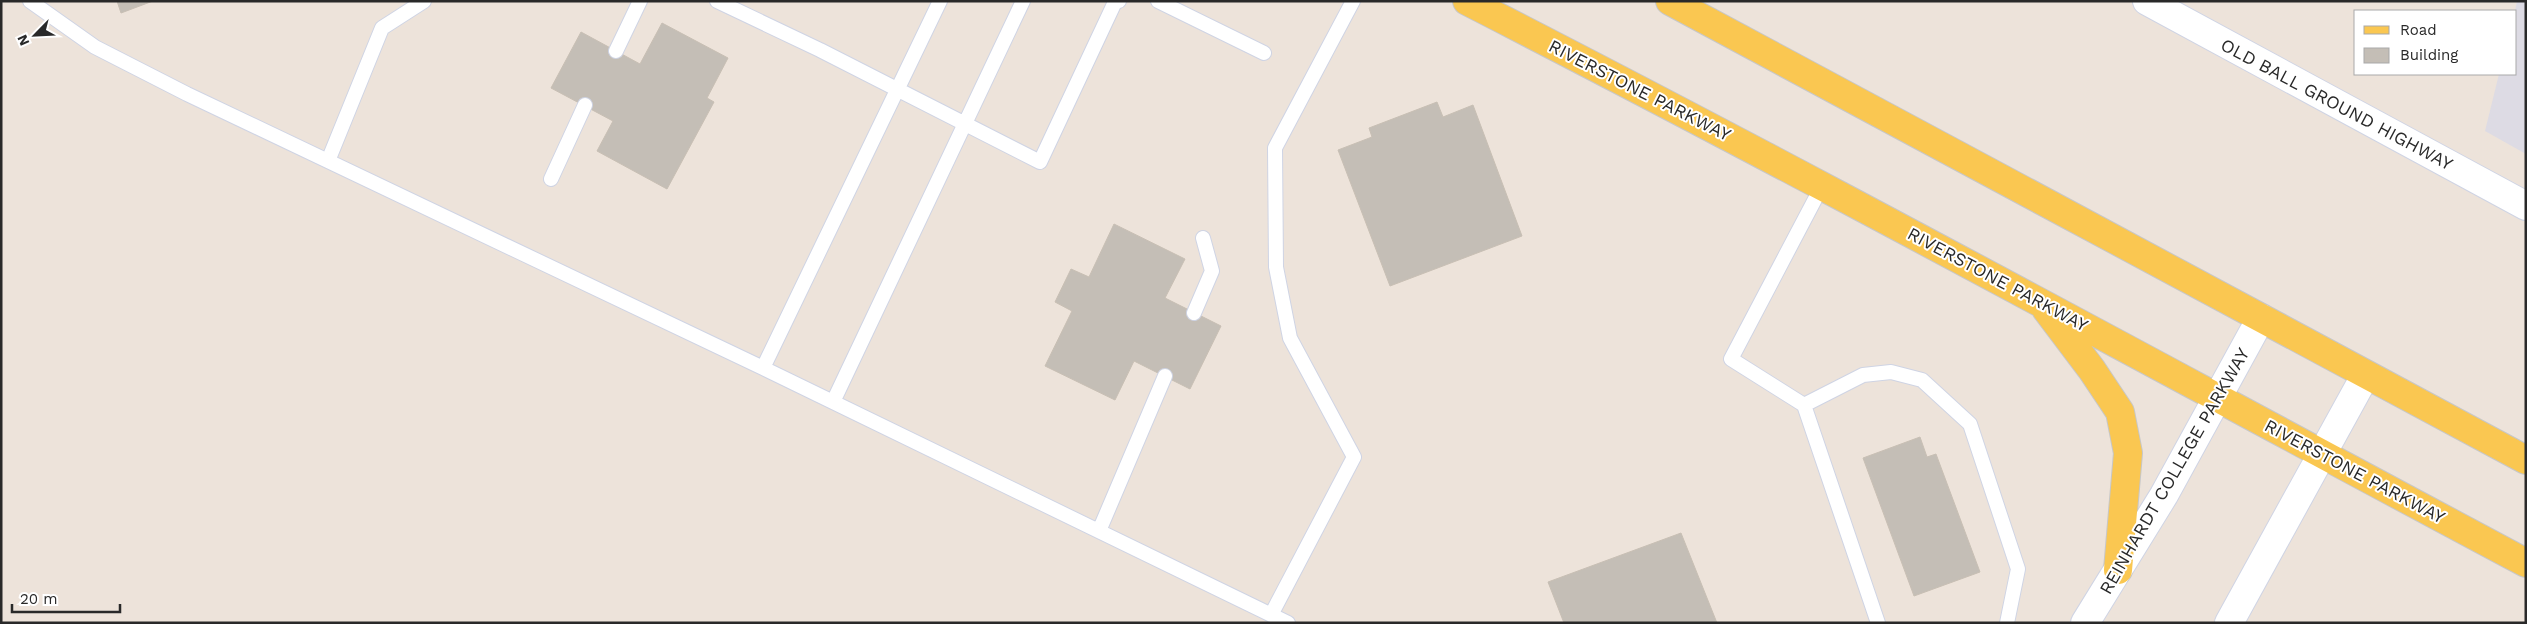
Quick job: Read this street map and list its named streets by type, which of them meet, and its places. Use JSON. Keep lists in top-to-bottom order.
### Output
{
  "streets": {
    "main road": ["RIVERSTONE PARKWAY"],
    "street": ["OLD BALL GROUND HIGHWAY", "REINHARDT COLLEGE PARKWAY"]
  },
  "crossings": [
    ["RIVERSTONE PARKWAY", "REINHARDT COLLEGE PARKWAY"]
  ],
  "legend": ["Road", "Building"],
  "scale_bar": "20 m",
  "north": "bottom left"
}
